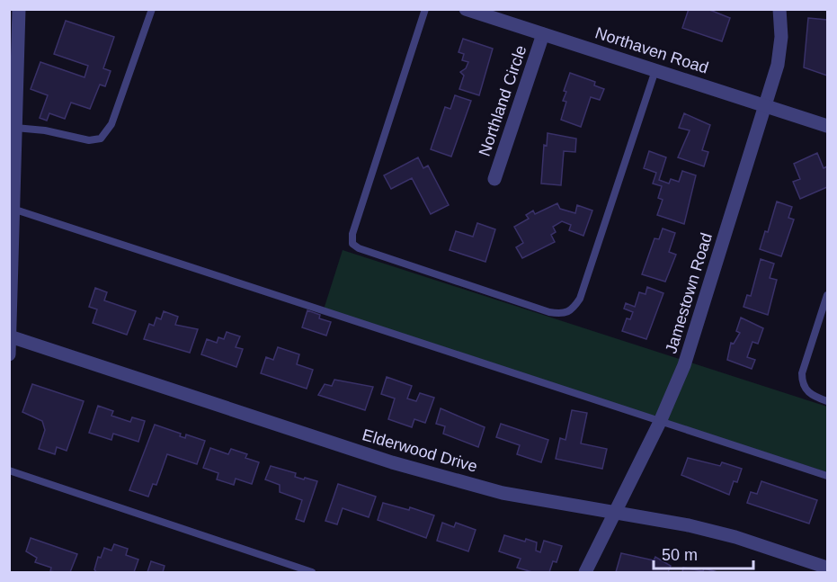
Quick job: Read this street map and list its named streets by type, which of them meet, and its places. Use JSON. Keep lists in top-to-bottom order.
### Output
{
  "streets": {
    "street": [
      "Northaven Road",
      "Northland Circle",
      "Jamestown Road",
      "Elderwood Drive"
    ]
  },
  "crossings": [
    ["Northaven Road", "Northland Circle"],
    ["Northaven Road", "Jamestown Road"],
    ["Jamestown Road", "Elderwood Drive"]
  ],
  "scale_bar": "50 m"
}
